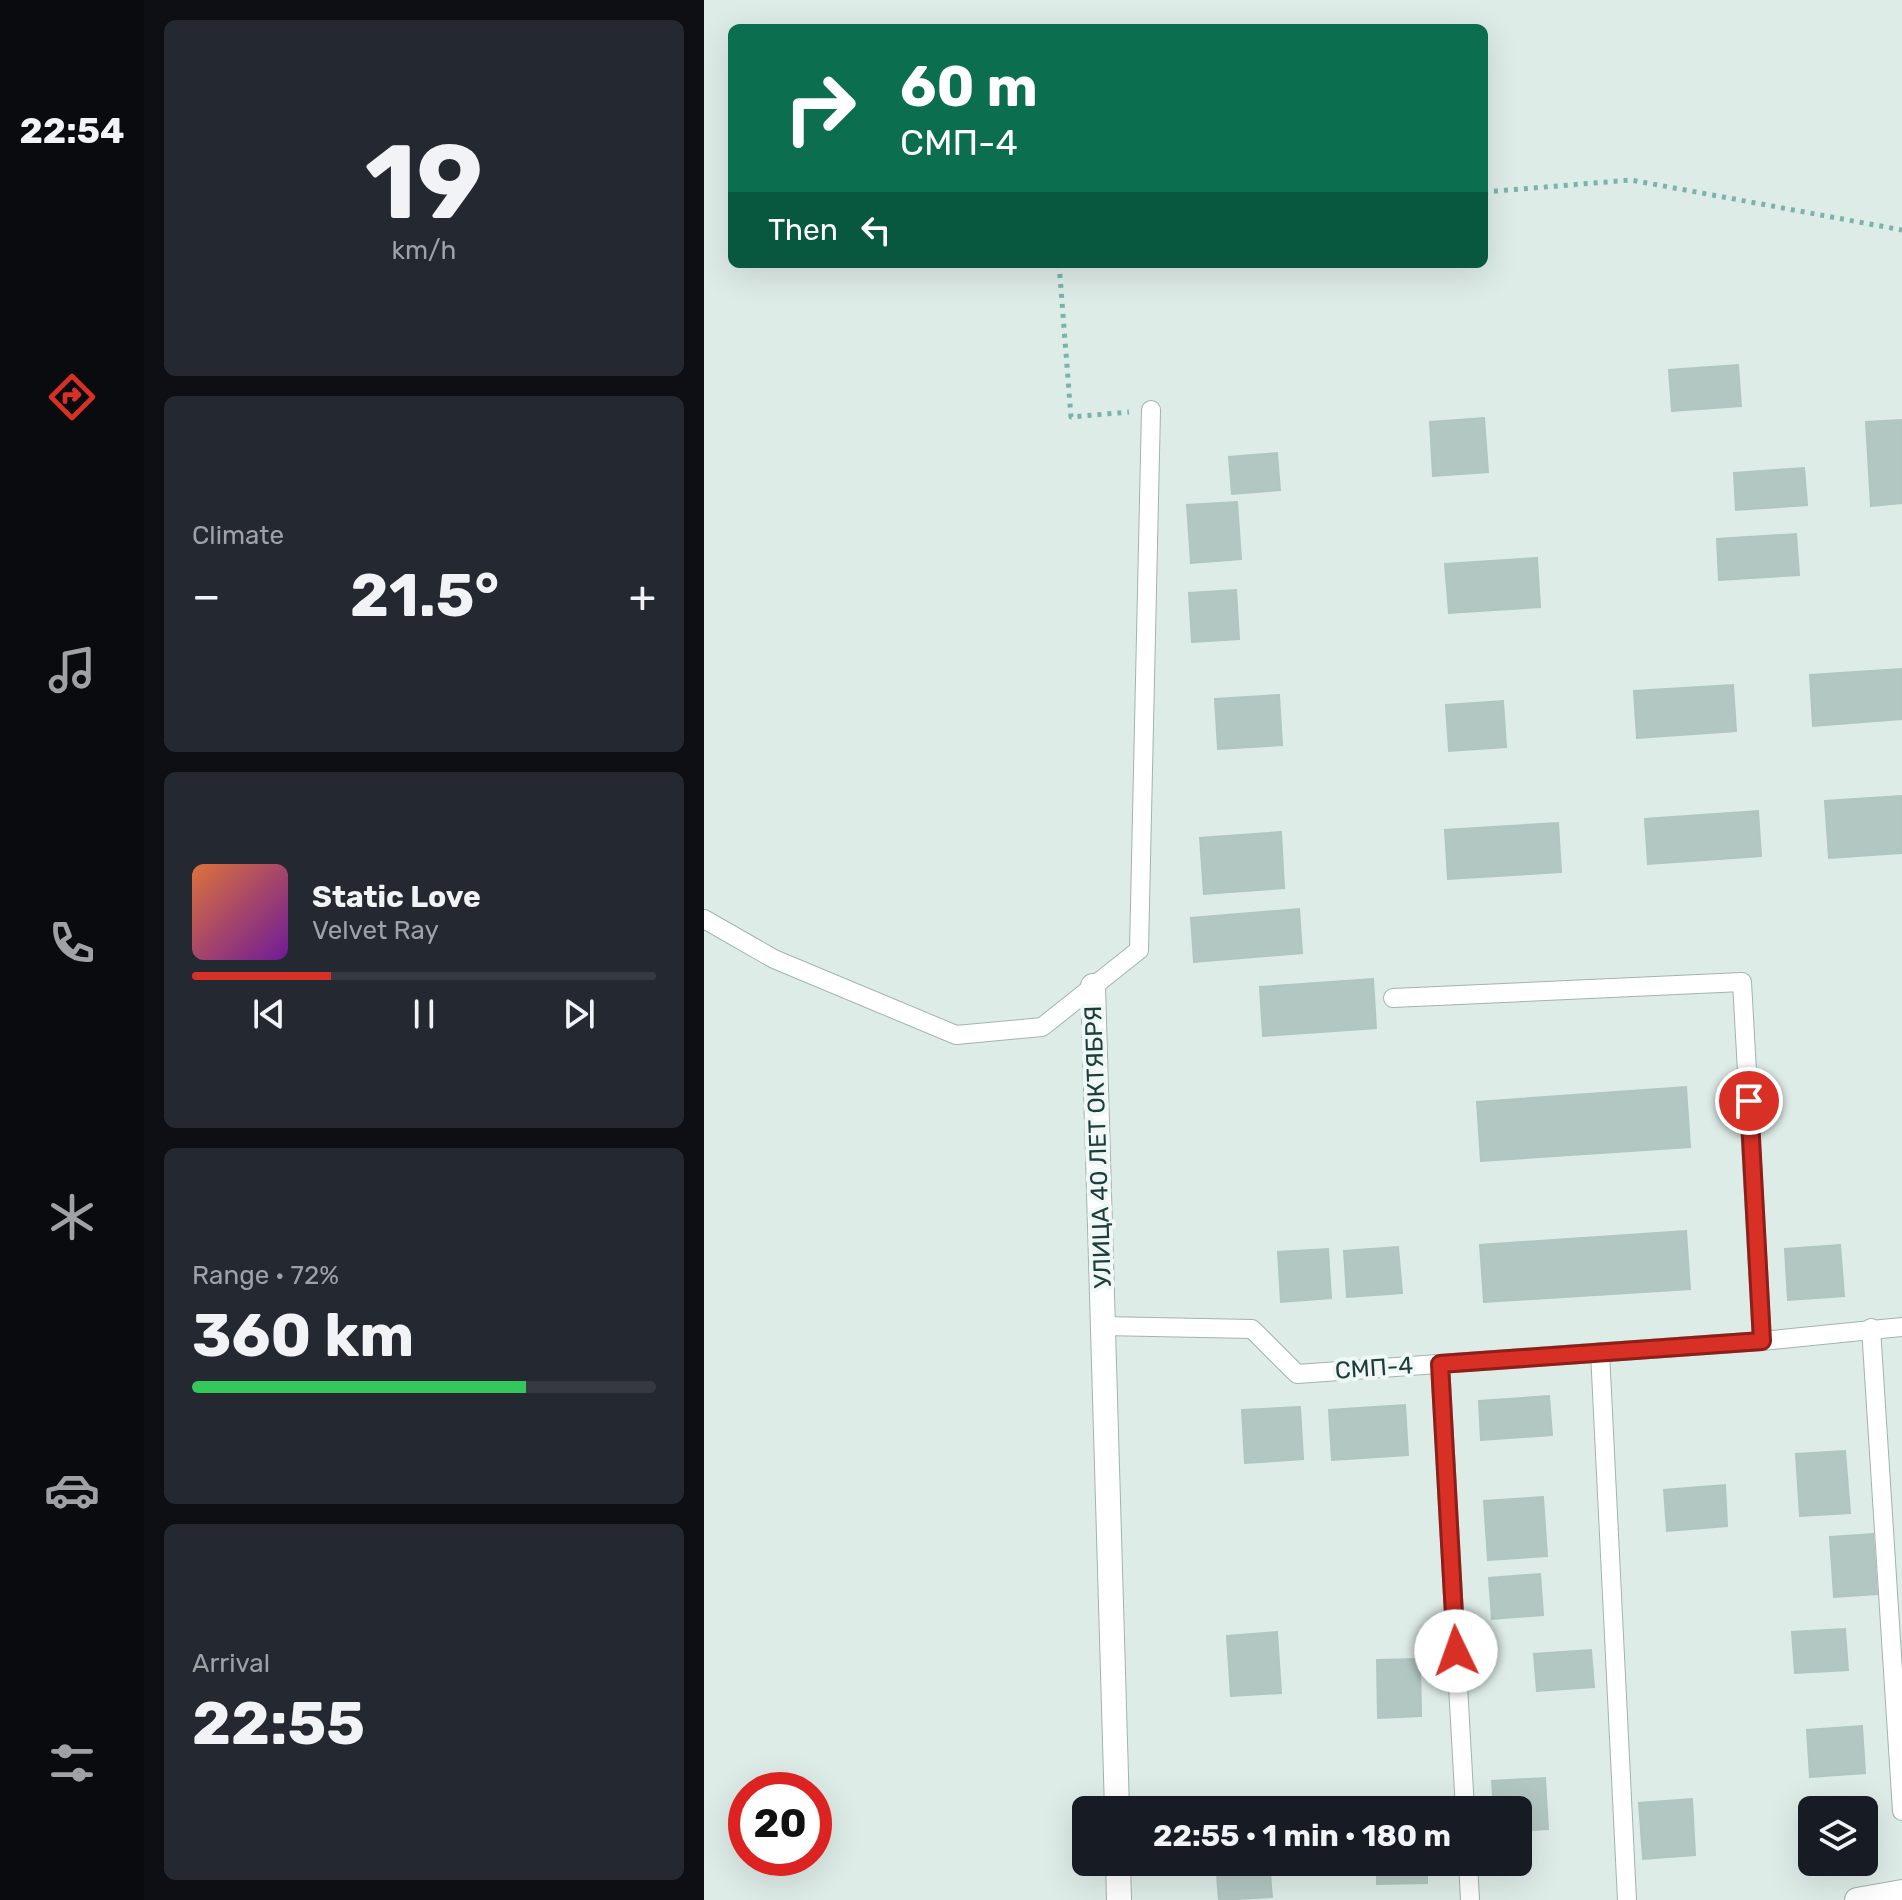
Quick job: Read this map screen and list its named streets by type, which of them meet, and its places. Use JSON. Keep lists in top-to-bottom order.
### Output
{
  "streets": {
    "street": ["УЛИЦА 40 ЛЕТ ОКТЯБРЯ"],
    "lane": ["СМП-4"]
  },
  "crossings": [
    ["УЛИЦА 40 ЛЕТ ОКТЯБРЯ", "СМП-4"]
  ],
  "page": {
    "tabs": "22:54",
    "tile": [
      ["19", "km/h"],
      "Climate",
      ["Range · 72%", "360 km"],
      ["Arrival", "22:55"]
    ],
    "turn": ["60 m", "СМП-4"],
    "then": "Then",
    "heat": ["−", "21.5°", "+"],
    "song": ["Static Love", "Velvet Ray"],
    "limit": "20",
    "trip": "22:55 · 1 min · 180 m"
  }
}
